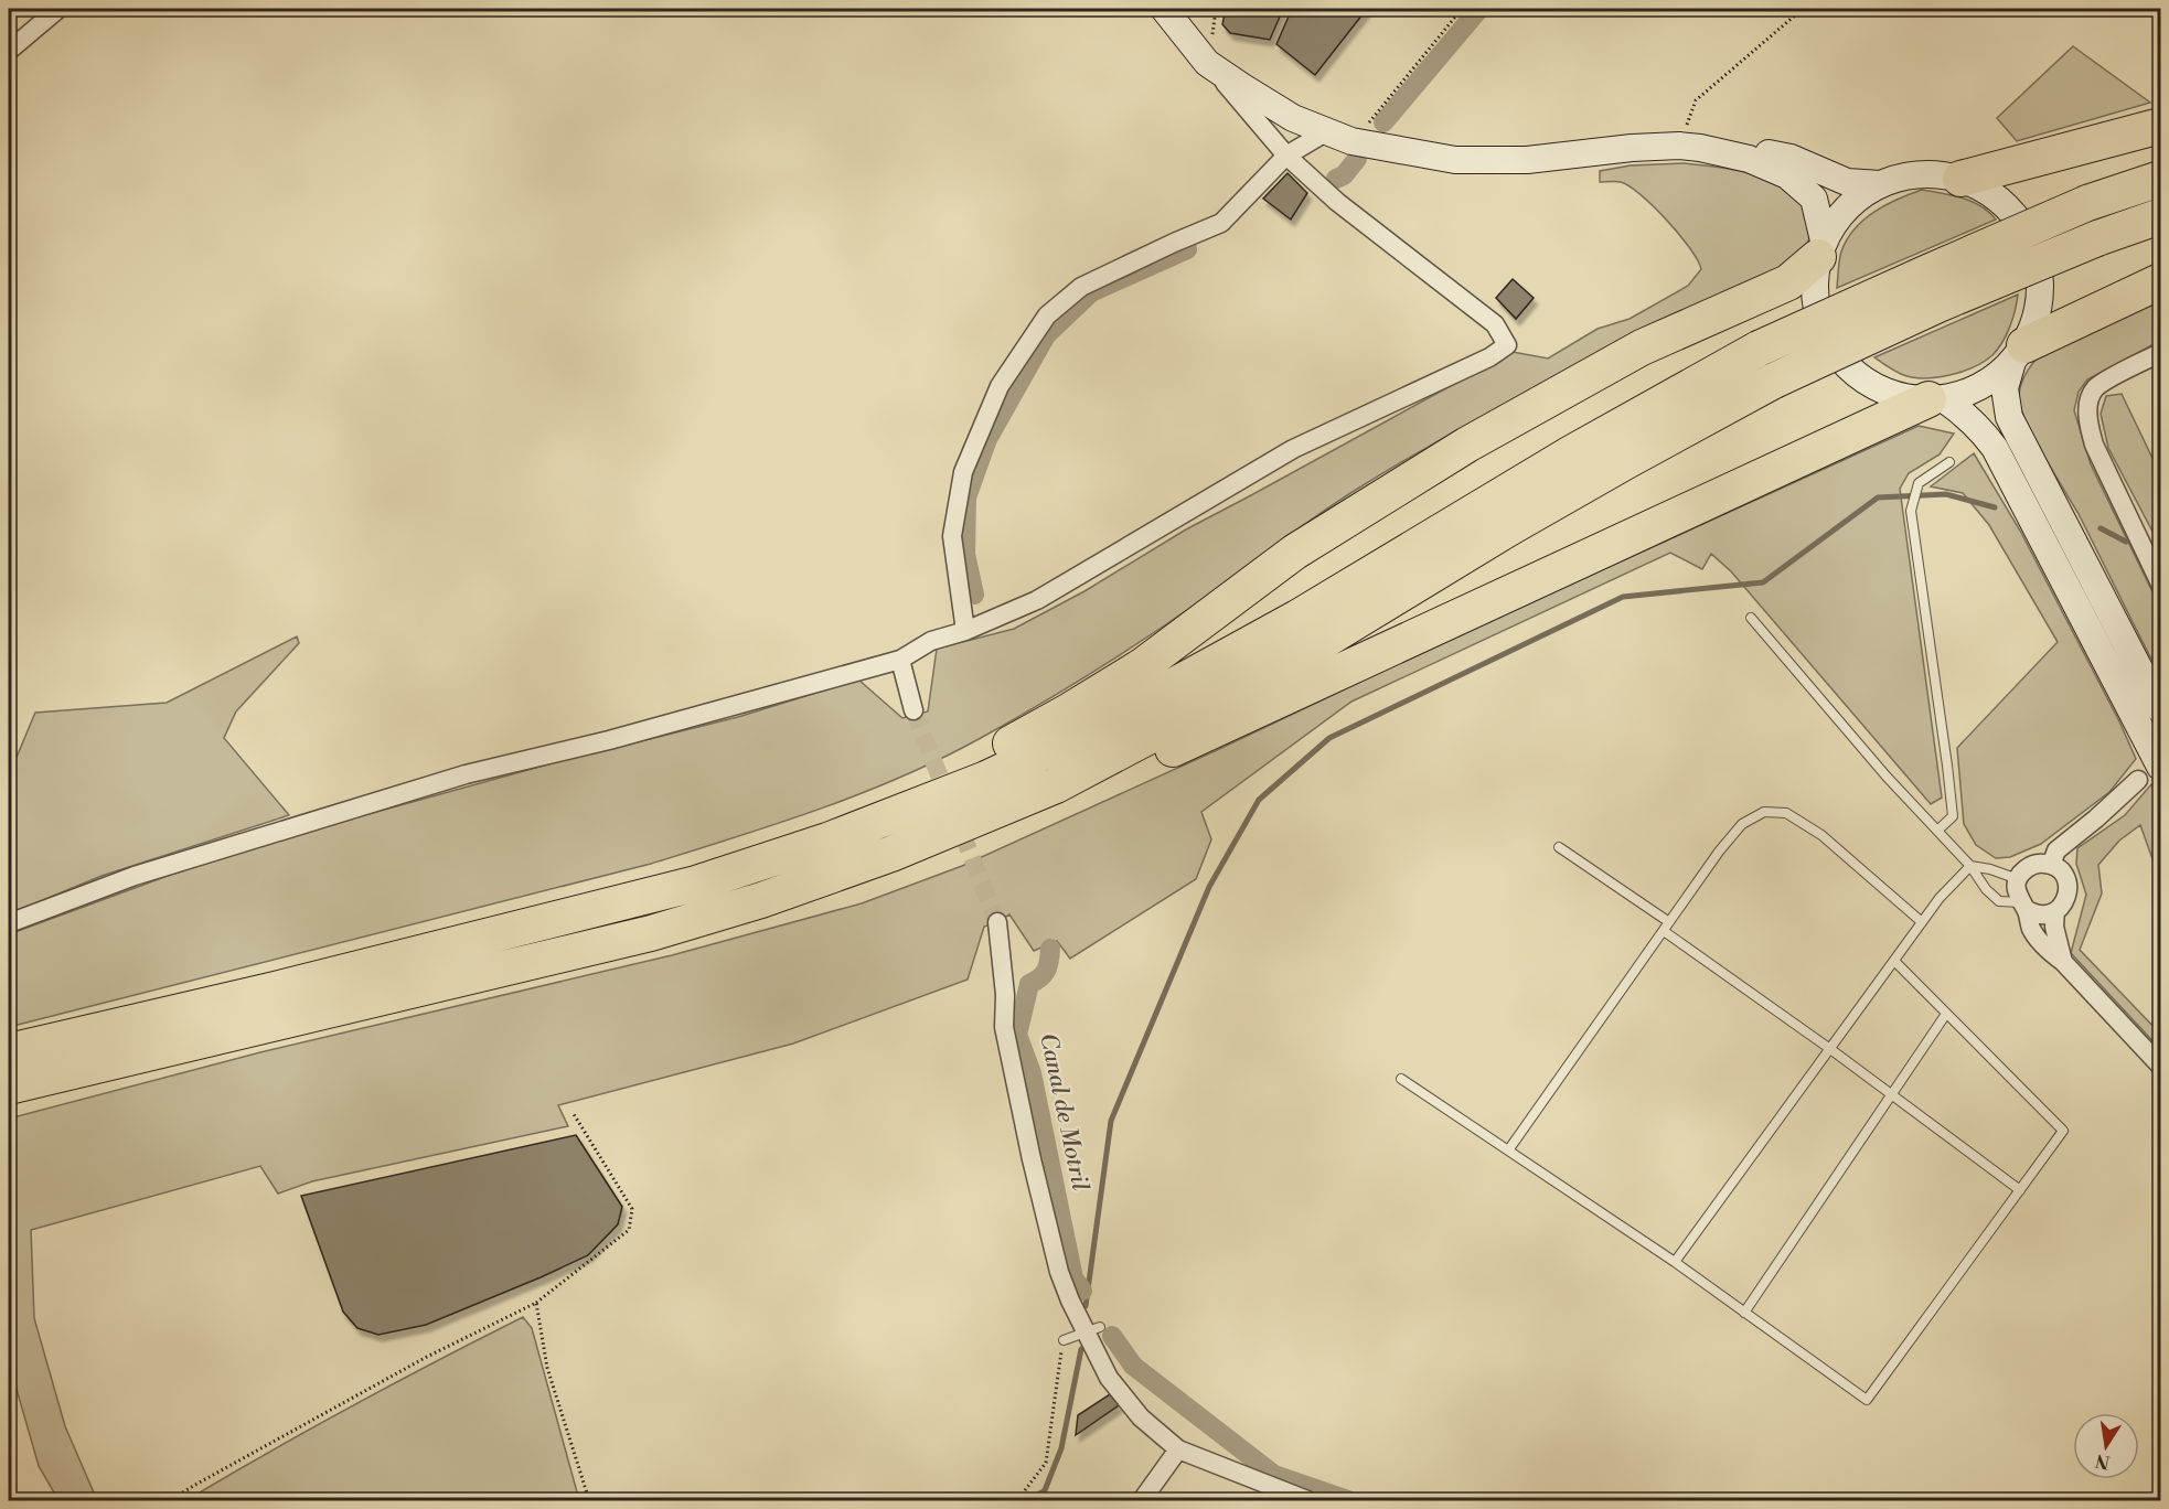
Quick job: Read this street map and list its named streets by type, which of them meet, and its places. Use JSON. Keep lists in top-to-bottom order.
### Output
{
  "water": ["Canal de Motril"],
  "north": "bottom"
}
